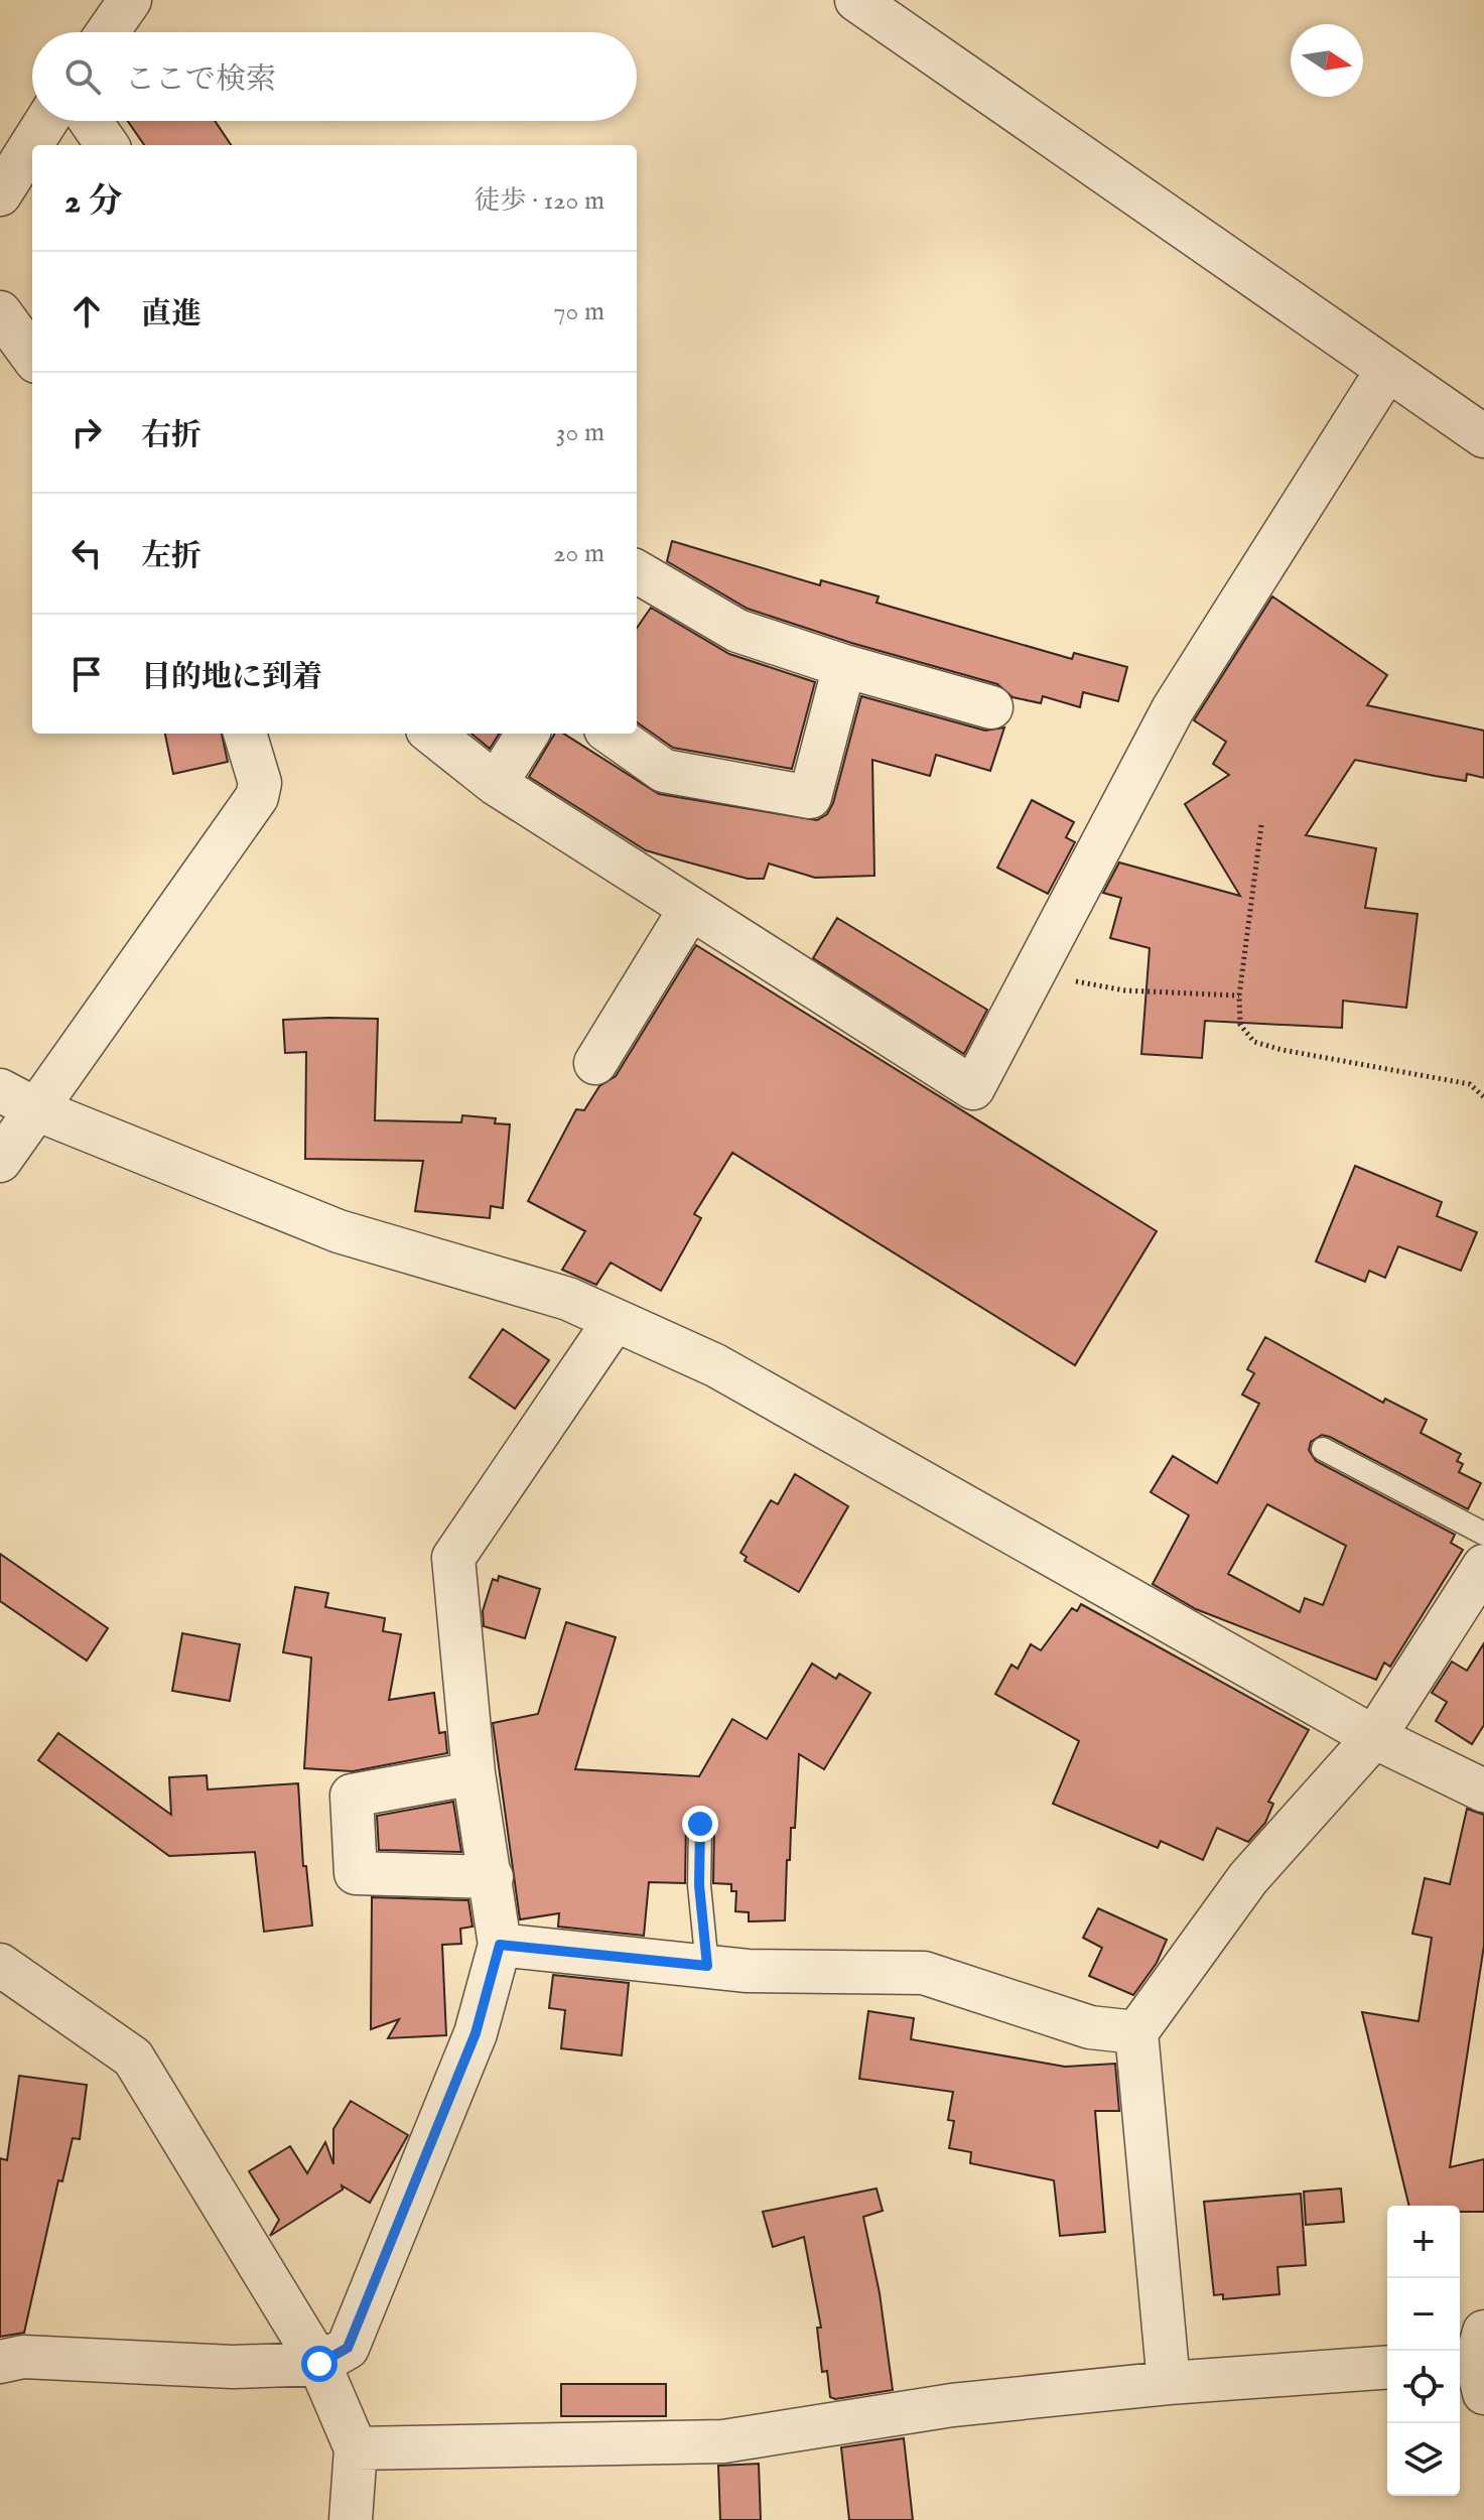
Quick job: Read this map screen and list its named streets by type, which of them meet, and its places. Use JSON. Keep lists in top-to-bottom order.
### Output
{
  "north": "right",
  "page": {
    "search": "ここで検索",
    "heading": ["2 分", "徒歩 · 120 m"],
    "list": [
      ["直進", "70 m"],
      ["右折", "30 m"],
      ["左折", "20 m"],
      "目的地に到着"
    ],
    "map_buttons": ["+", "−"]
  }
}
